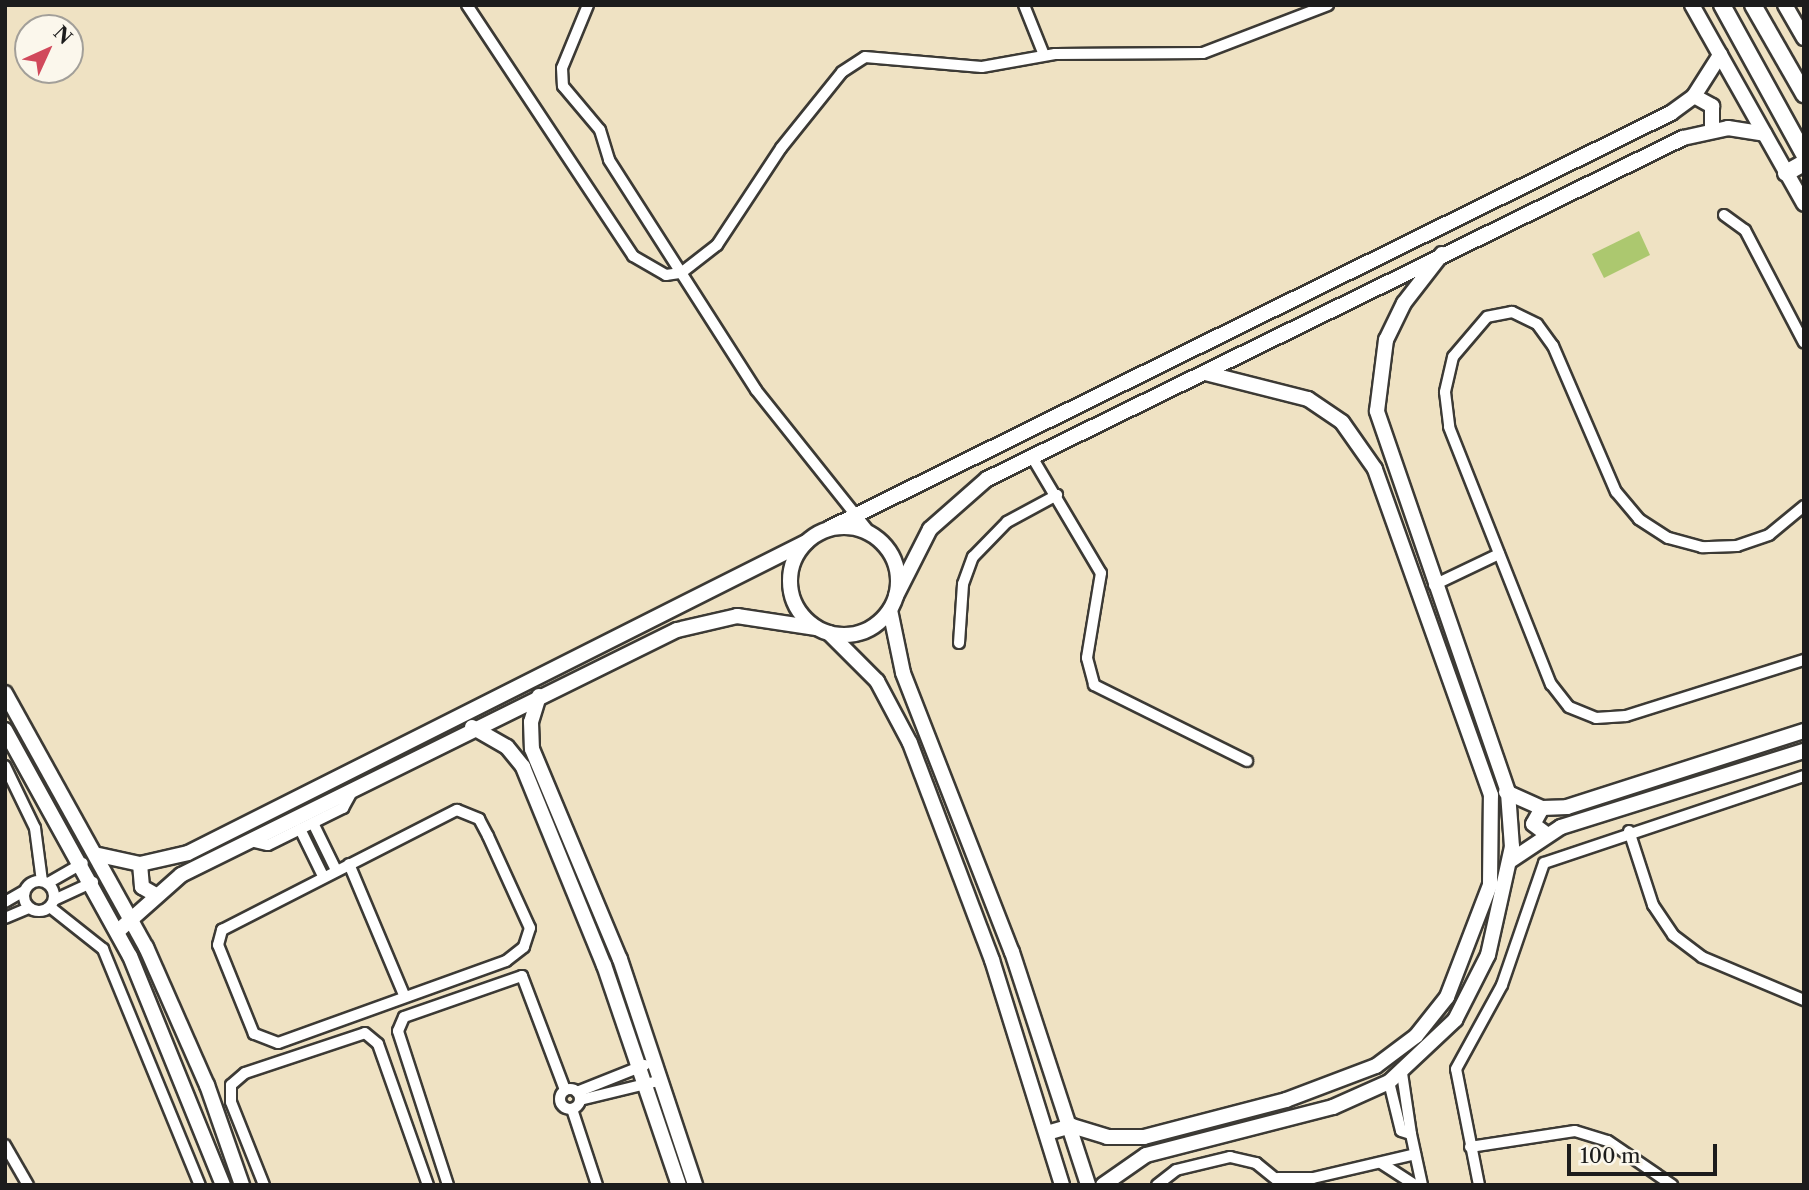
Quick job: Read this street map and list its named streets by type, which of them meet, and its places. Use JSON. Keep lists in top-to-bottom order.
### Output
{
  "scale_bar": "100 m",
  "north": "top right"
}
